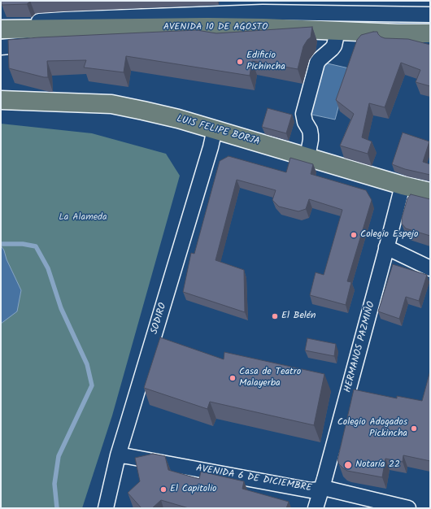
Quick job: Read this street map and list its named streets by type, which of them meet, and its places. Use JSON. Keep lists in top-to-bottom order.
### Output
{
  "streets": {
    "main road": ["AVENIDA 10 DE AGOSTO", "LUIS FELIPE BORJA"],
    "street": ["SODIRO", "HERMANOS PAZMIÑO", "AVENIDA 6 DE DICIEMBRE"]
  },
  "crossings": [
    ["LUIS FELIPE BORJA", "SODIRO"],
    ["LUIS FELIPE BORJA", "HERMANOS PAZMIÑO"],
    ["SODIRO", "AVENIDA 6 DE DICIEMBRE"],
    ["HERMANOS PAZMIÑO", "AVENIDA 6 DE DICIEMBRE"]
  ],
  "parks": ["La Alameda"],
  "places": [
    "Edificio Pichincha",
    "Colegio Espejo",
    "El Belén",
    "Casa de Teatro Malayerba",
    "Colegio Adogados Pickincha",
    "Notaría 22",
    "El Capitolio"
  ]
}
